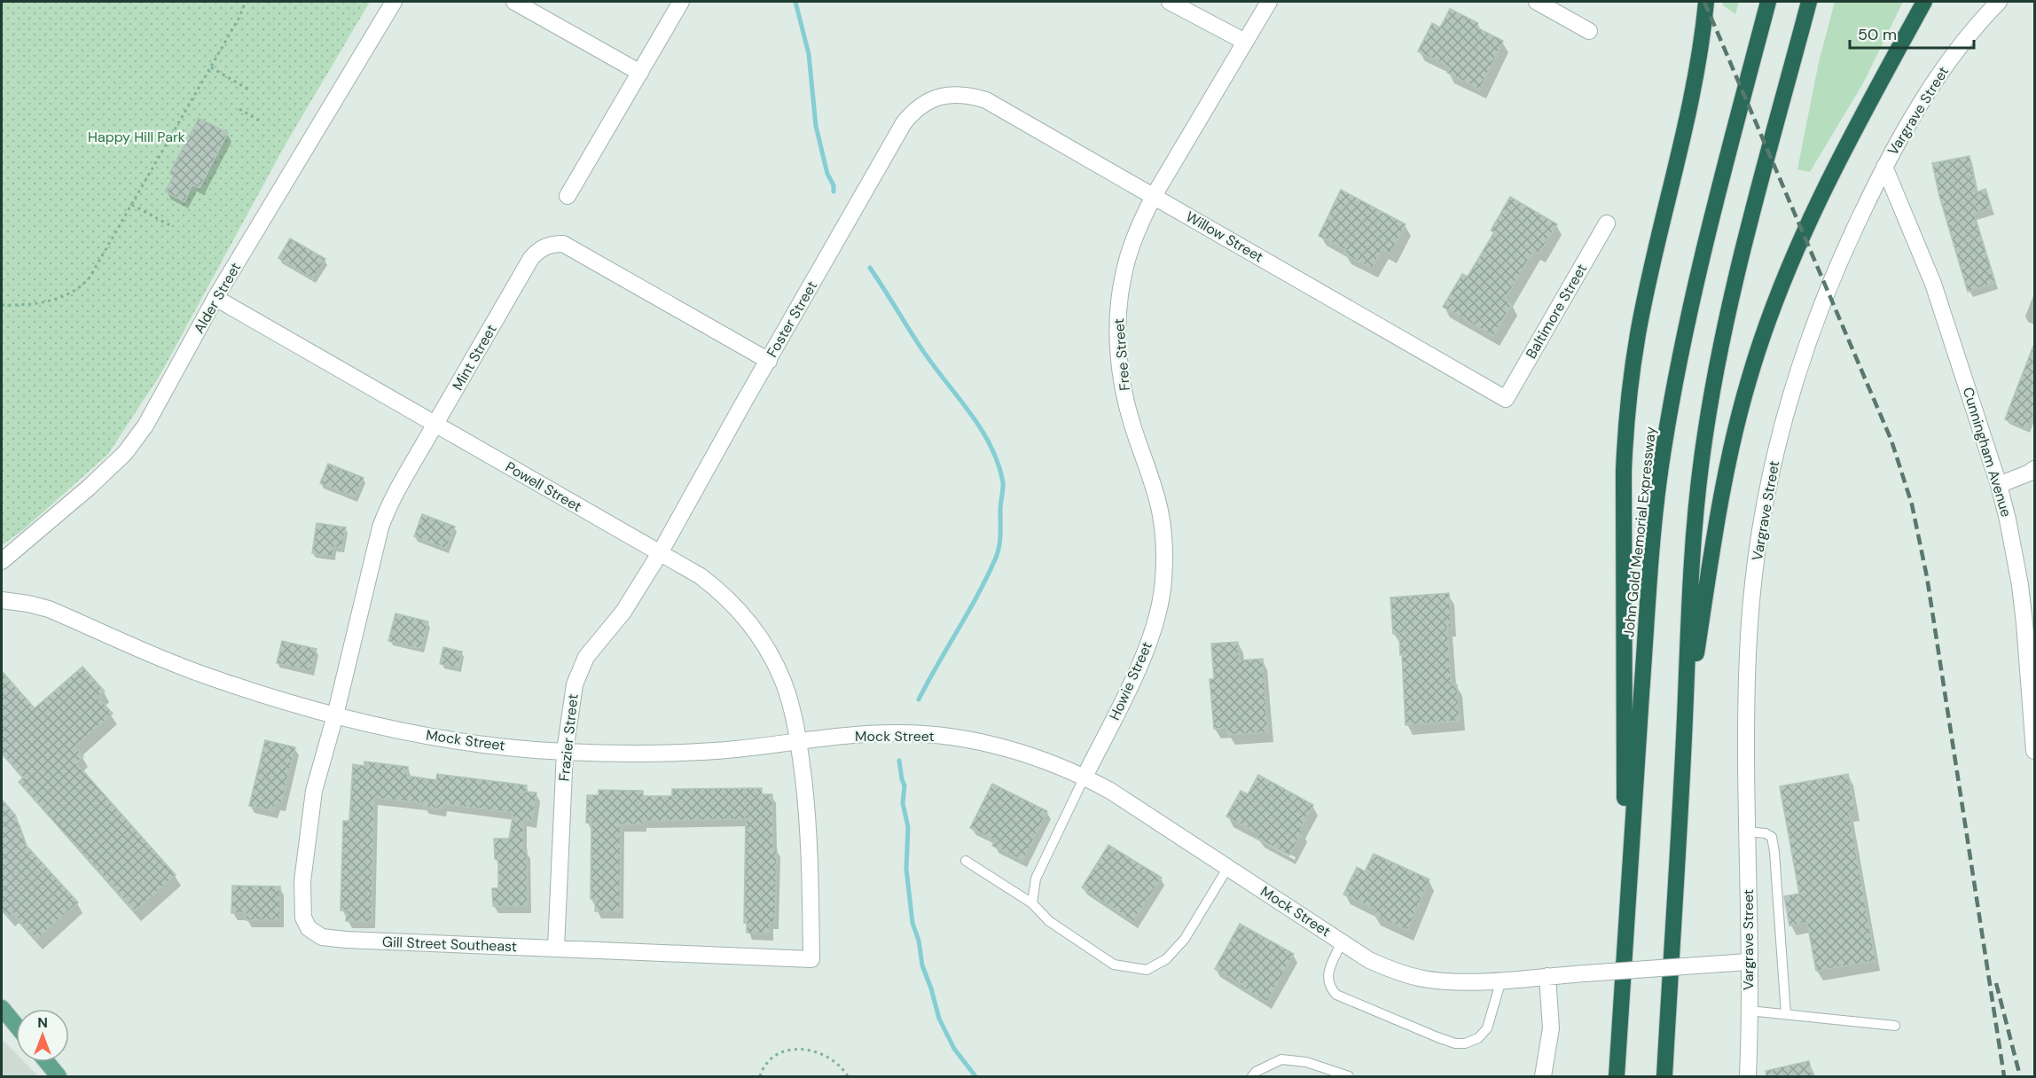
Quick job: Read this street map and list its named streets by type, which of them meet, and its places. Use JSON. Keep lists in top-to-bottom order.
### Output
{
  "streets": {
    "highway": ["John Gold Memorial Expressway"],
    "street": [
      "Vargrave Street",
      "Willow Street",
      "Alder Street",
      "Baltimore Street",
      "Foster Street",
      "Free Street",
      "Mint Street",
      "Cunningham Avenue",
      "Powell Street",
      "Howie Street",
      "Mock Street",
      "Frazier Street",
      "Gill Street Southeast"
    ]
  },
  "crossings": [
    ["Vargrave Street", "Cunningham Avenue"],
    ["Vargrave Street", "Mock Street"],
    ["Willow Street", "Baltimore Street"],
    ["Willow Street", "Foster Street"],
    ["Willow Street", "Free Street"],
    ["Alder Street", "Powell Street"],
    ["Foster Street", "Mint Street"],
    ["Foster Street", "Powell Street"],
    ["Foster Street", "Frazier Street"],
    ["Free Street", "Howie Street"],
    ["Mint Street", "Powell Street"],
    ["Mint Street", "Mock Street"],
    ["Mint Street", "Gill Street Southeast"],
    ["Powell Street", "Mock Street"],
    ["Powell Street", "Frazier Street"],
    ["Powell Street", "Gill Street Southeast"],
    ["Howie Street", "Mock Street"],
    ["Mock Street", "Frazier Street"],
    ["Mock Street", "Gill Street Southeast"],
    ["Frazier Street", "Gill Street Southeast"]
  ],
  "parks": ["Happy Hill Park"],
  "scale_bar": "50 m",
  "north": "top"
}
